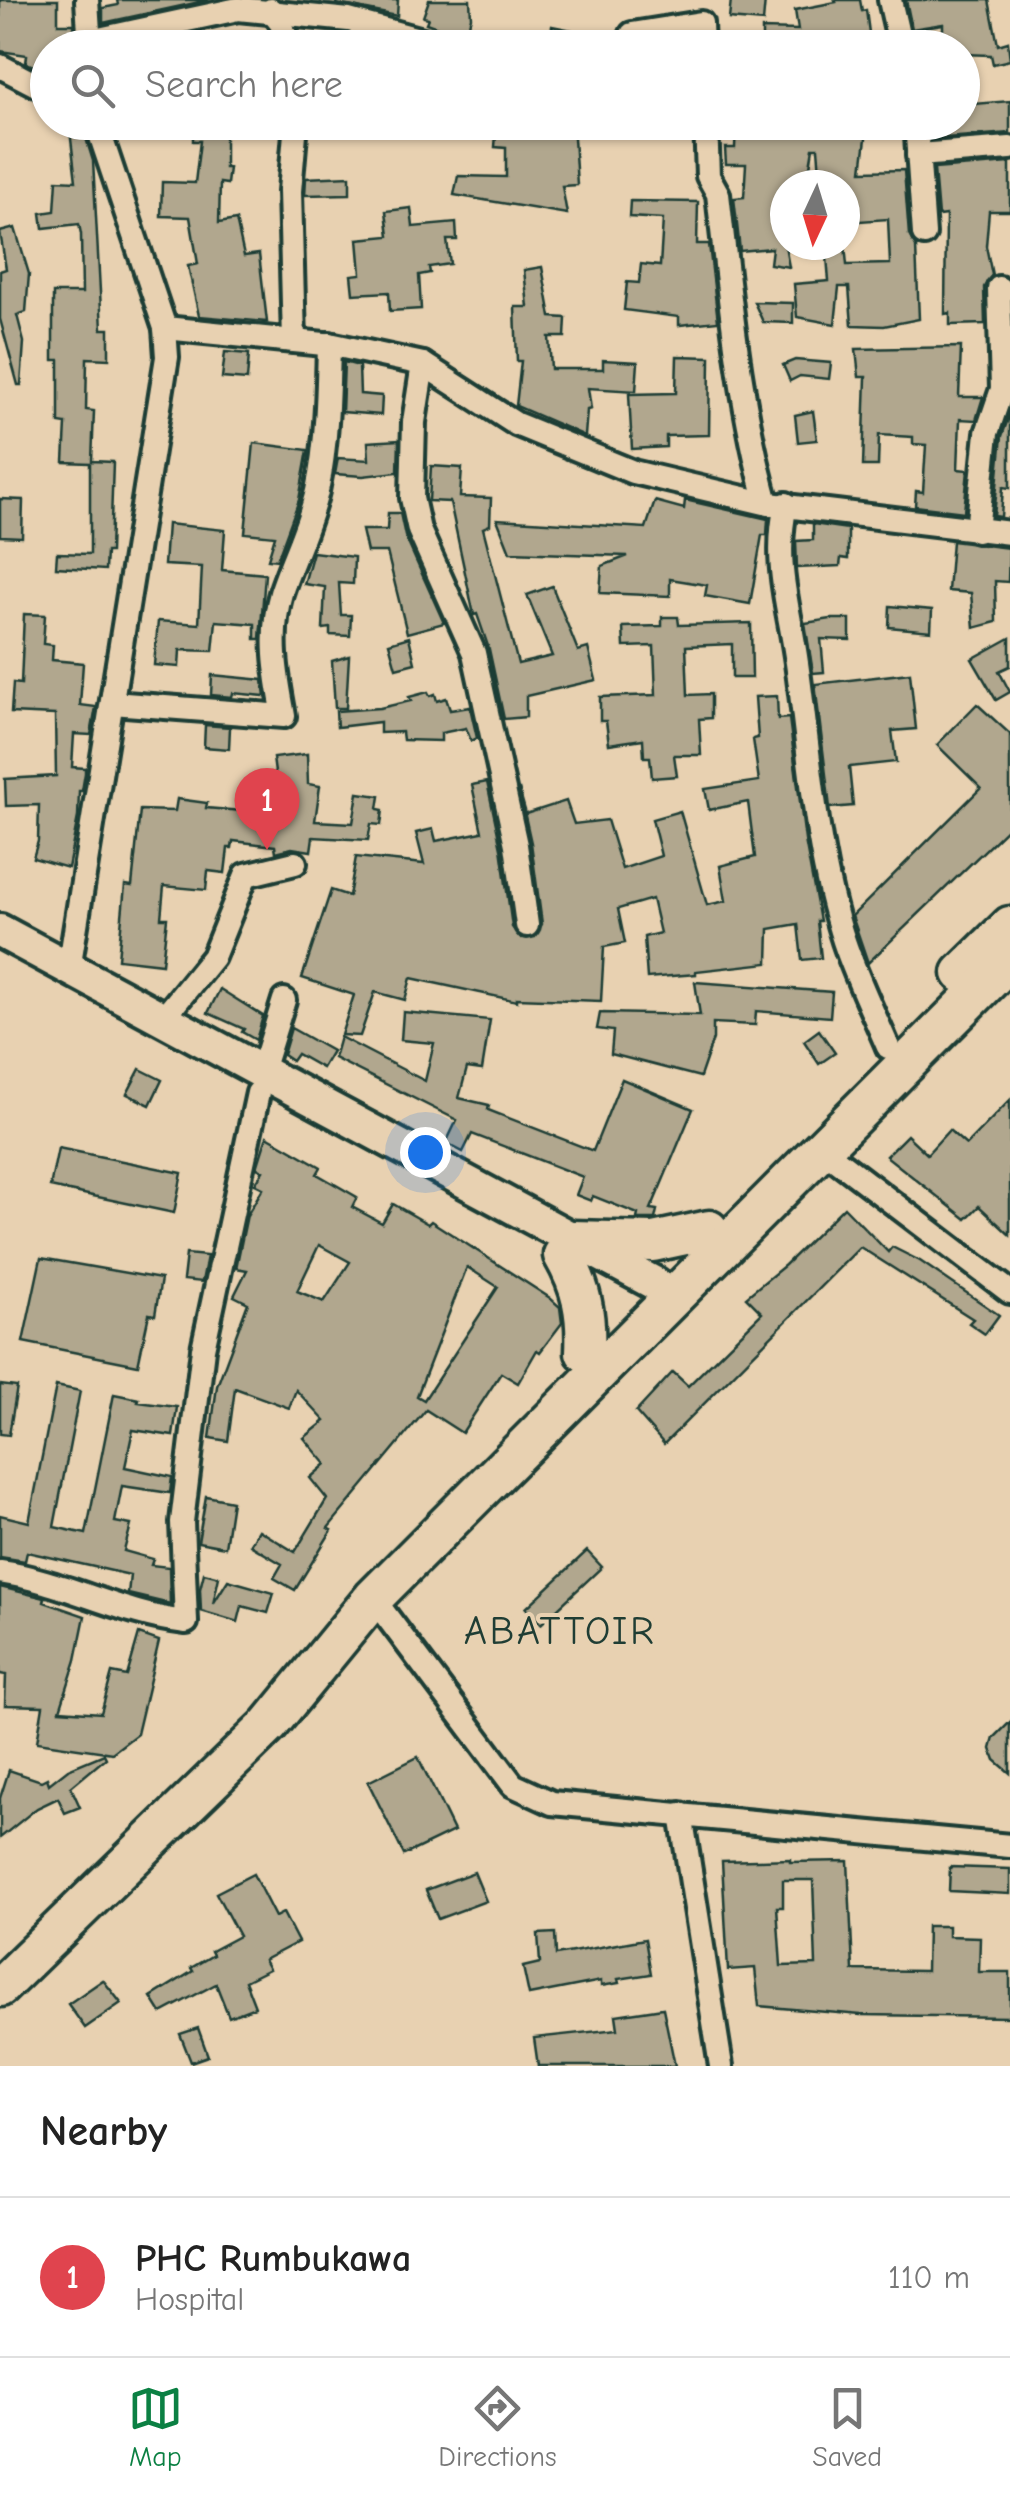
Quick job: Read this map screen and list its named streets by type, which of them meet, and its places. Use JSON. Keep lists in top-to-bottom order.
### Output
{
  "districts": ["ABATTOIR"],
  "north": "bottom",
  "page": {
    "search": "Search here",
    "pins": "1",
    "heading": "Nearby",
    "list": [
      {
        "mark": "1",
        "name": "PHC Rumbukawa",
        "note": "Hospital",
        "value": "110 m"
      }
    ],
    "nav": ["Map", "Directions", "Saved"]
  }
}
